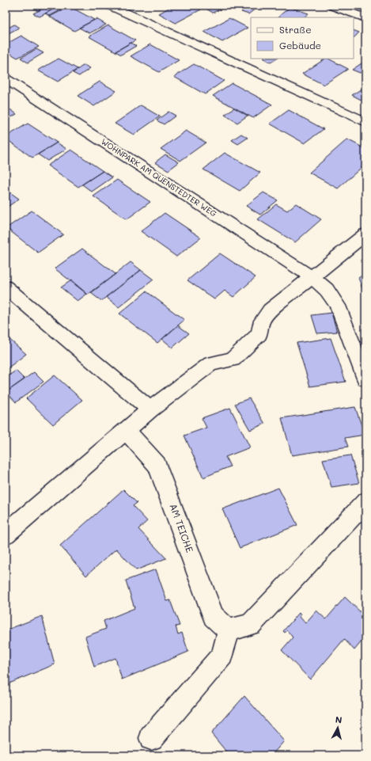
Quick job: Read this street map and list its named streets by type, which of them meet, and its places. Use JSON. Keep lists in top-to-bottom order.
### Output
{
  "streets": {
    "street": ["WOHNPARK AM QUENSTEDTER WEG", "AM TEICHE"]
  },
  "legend": ["Straße", "Gebäude"],
  "north": "top"
}
